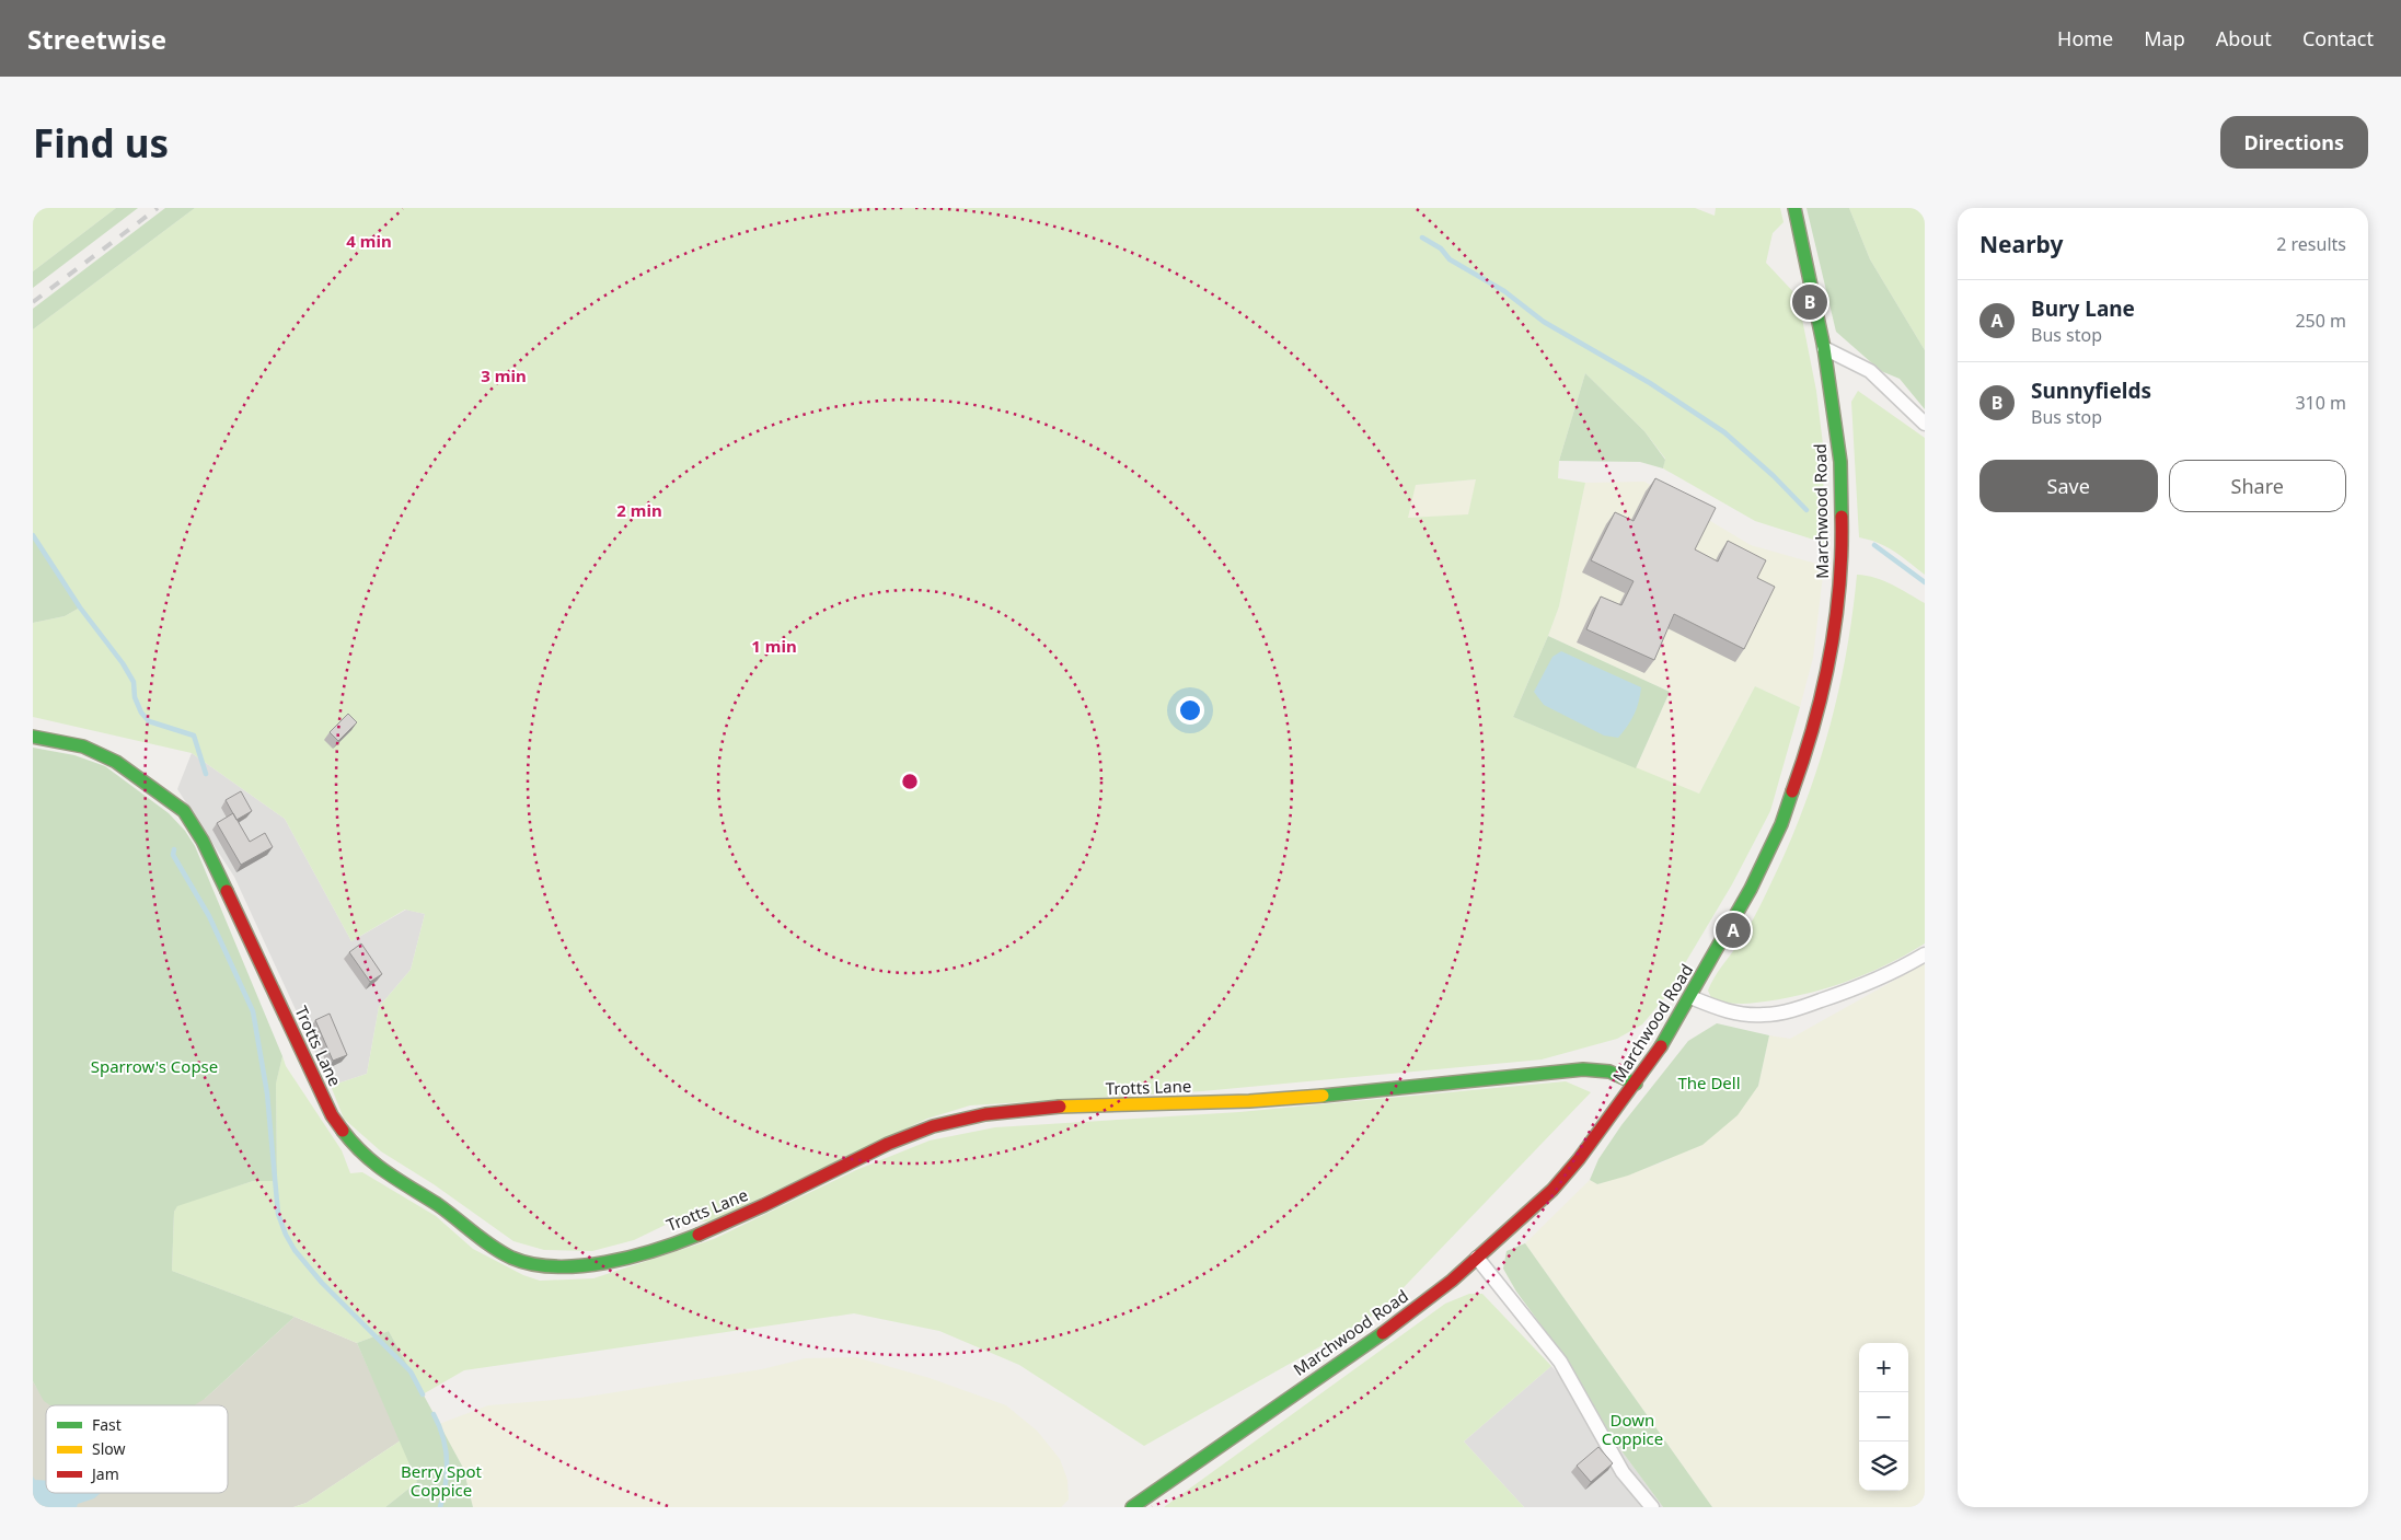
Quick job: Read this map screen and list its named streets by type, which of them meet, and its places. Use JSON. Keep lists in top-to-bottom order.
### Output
{
  "streets": {
    "street": ["Marchwood Road", "Trotts Lane"]
  },
  "crossings": [
    ["Marchwood Road", "Trotts Lane"]
  ],
  "parks": [
    "Sparrow's Copse",
    "The Dell",
    "Down Coppice",
    "Berry Spot Coppice"
  ],
  "legend": ["Fast", "Slow", "Jam"],
  "page": {
    "header": "Streetwise",
    "nav": [
      "Home",
      "Map",
      "About",
      "Contact"
    ],
    "buttons": [
      "Directions",
      ["Save", "Share"]
    ],
    "title": "Find us",
    "heading": ["Nearby", "2 results"],
    "list": [
      {
        "mark": "A",
        "name": "Bury Lane",
        "note": "Bus stop",
        "value": "250 m"
      },
      {
        "mark": "B",
        "name": "Sunnyfields",
        "note": "Bus stop",
        "value": "310 m"
      }
    ],
    "pins": ["B", "A"],
    "map_buttons": ["+", "−"]
  },
  "rings": [
    "4 min",
    "3 min",
    "2 min",
    "1 min"
  ]
}
